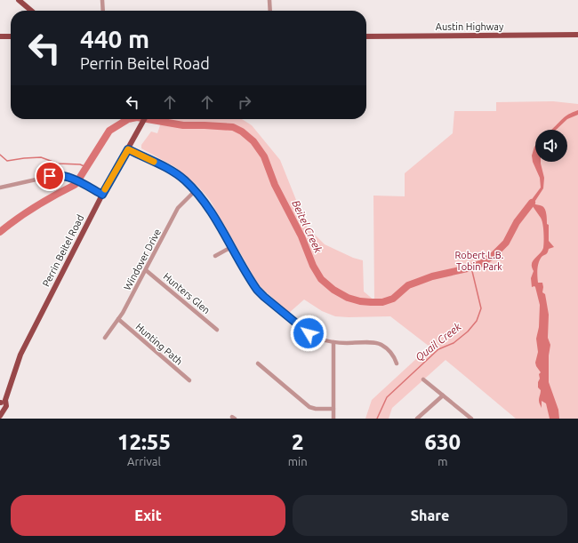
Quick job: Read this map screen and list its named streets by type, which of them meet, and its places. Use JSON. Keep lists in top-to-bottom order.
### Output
{
  "streets": {
    "main road": ["Austin Highway", "Perrin Beitel Road"],
    "street": ["Windover Drive", "Hunters Glen", "Hunting Path"]
  },
  "crossings": [
    ["Windover Drive", "Hunters Glen"],
    ["Windover Drive", "Hunting Path"]
  ],
  "water": ["Beitel Creek", "Quail Creek"],
  "parks": ["Robert L.B. Tobin Park"],
  "page": {
    "turn": ["440 m", "Perrin Beitel Road"],
    "eta": [
      "12:55",
      "Arrival",
      "2",
      "min",
      "630",
      "m"
    ],
    "buttons": ["Exit", "Share"]
  }
}
